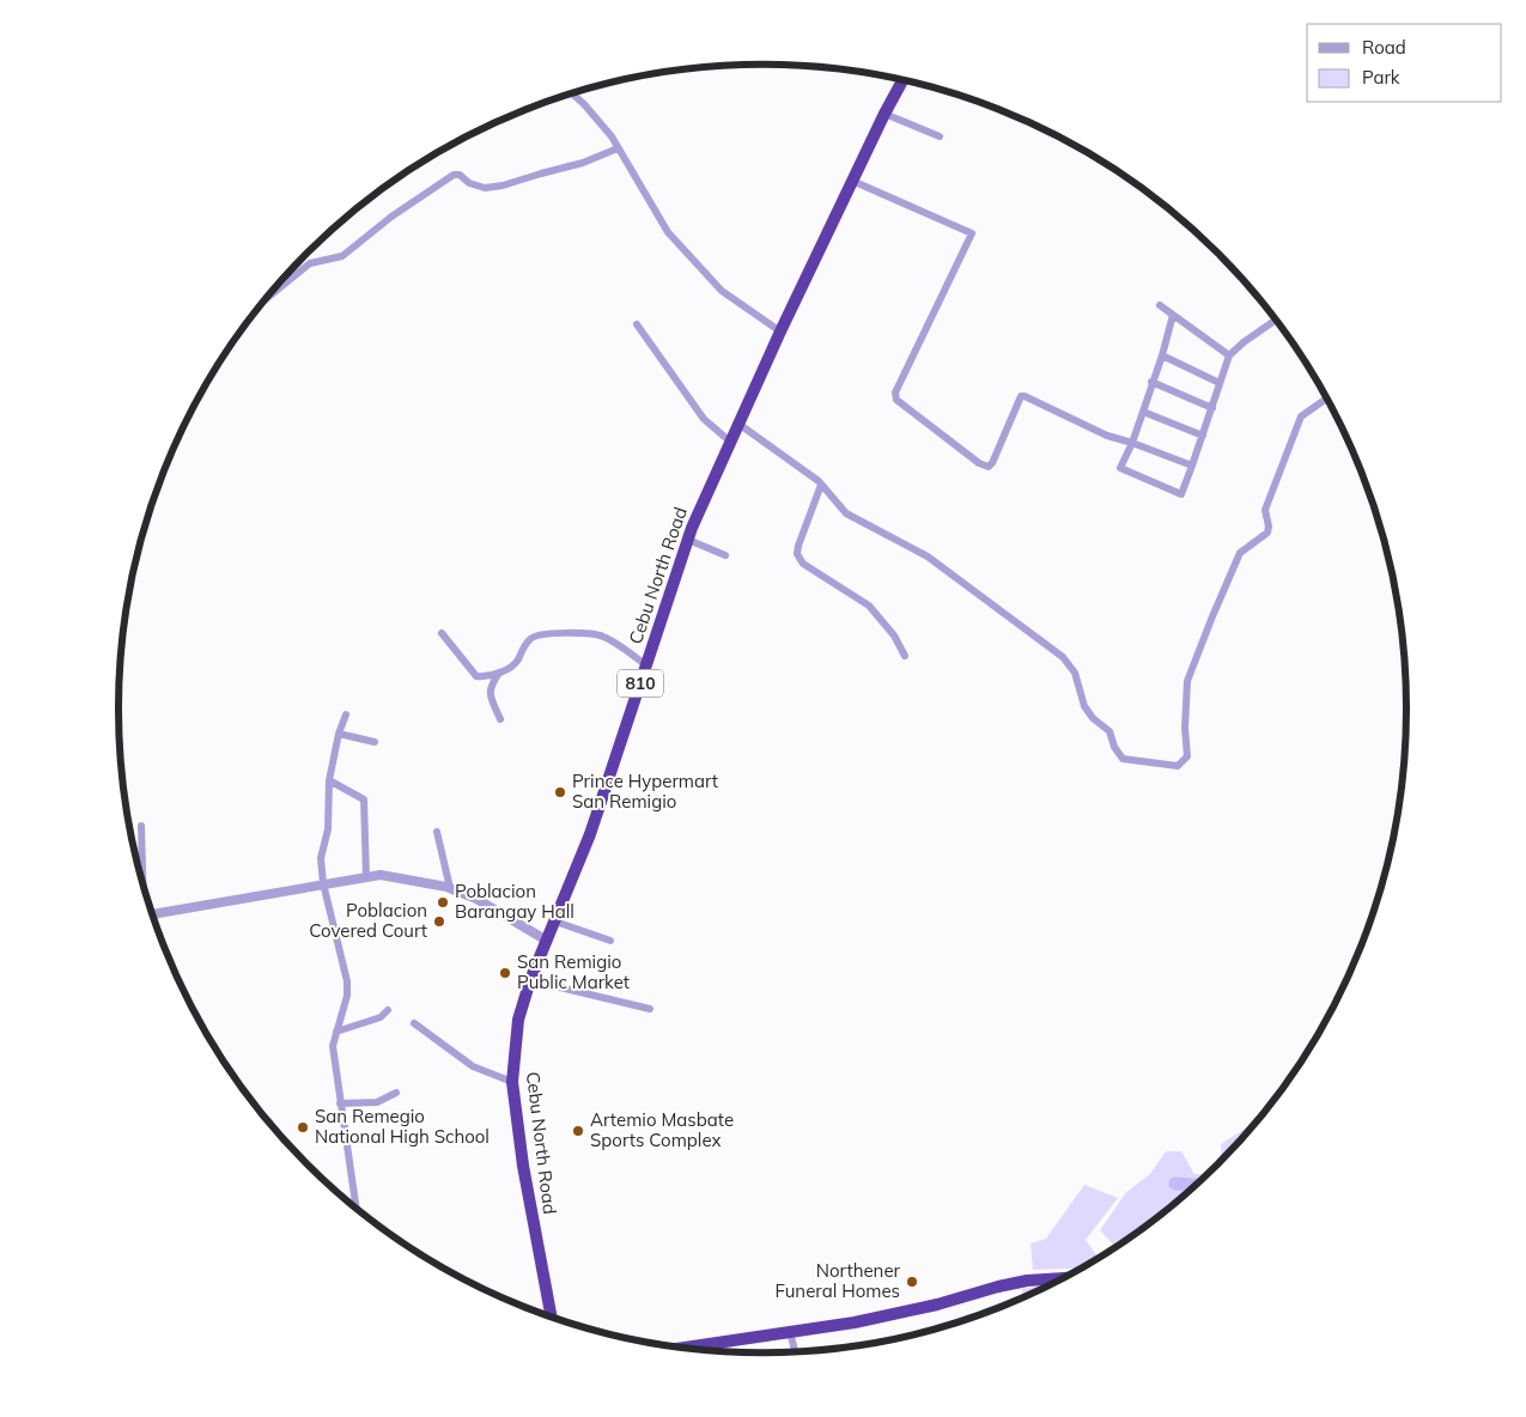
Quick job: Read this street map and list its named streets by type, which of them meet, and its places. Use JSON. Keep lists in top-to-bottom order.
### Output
{
  "streets": {
    "highway": ["Cebu North Road", "810"]
  },
  "places": [
    "Prince Hypermart San Remigio",
    "Poblacion Barangay Hall",
    "Poblacion Covered Court",
    "San Remigio Public Market",
    "San Remegio National High School",
    "Artemio Masbate Sports Complex",
    "Northener Funeral Homes"
  ],
  "legend": ["Road", "Park"]
}
